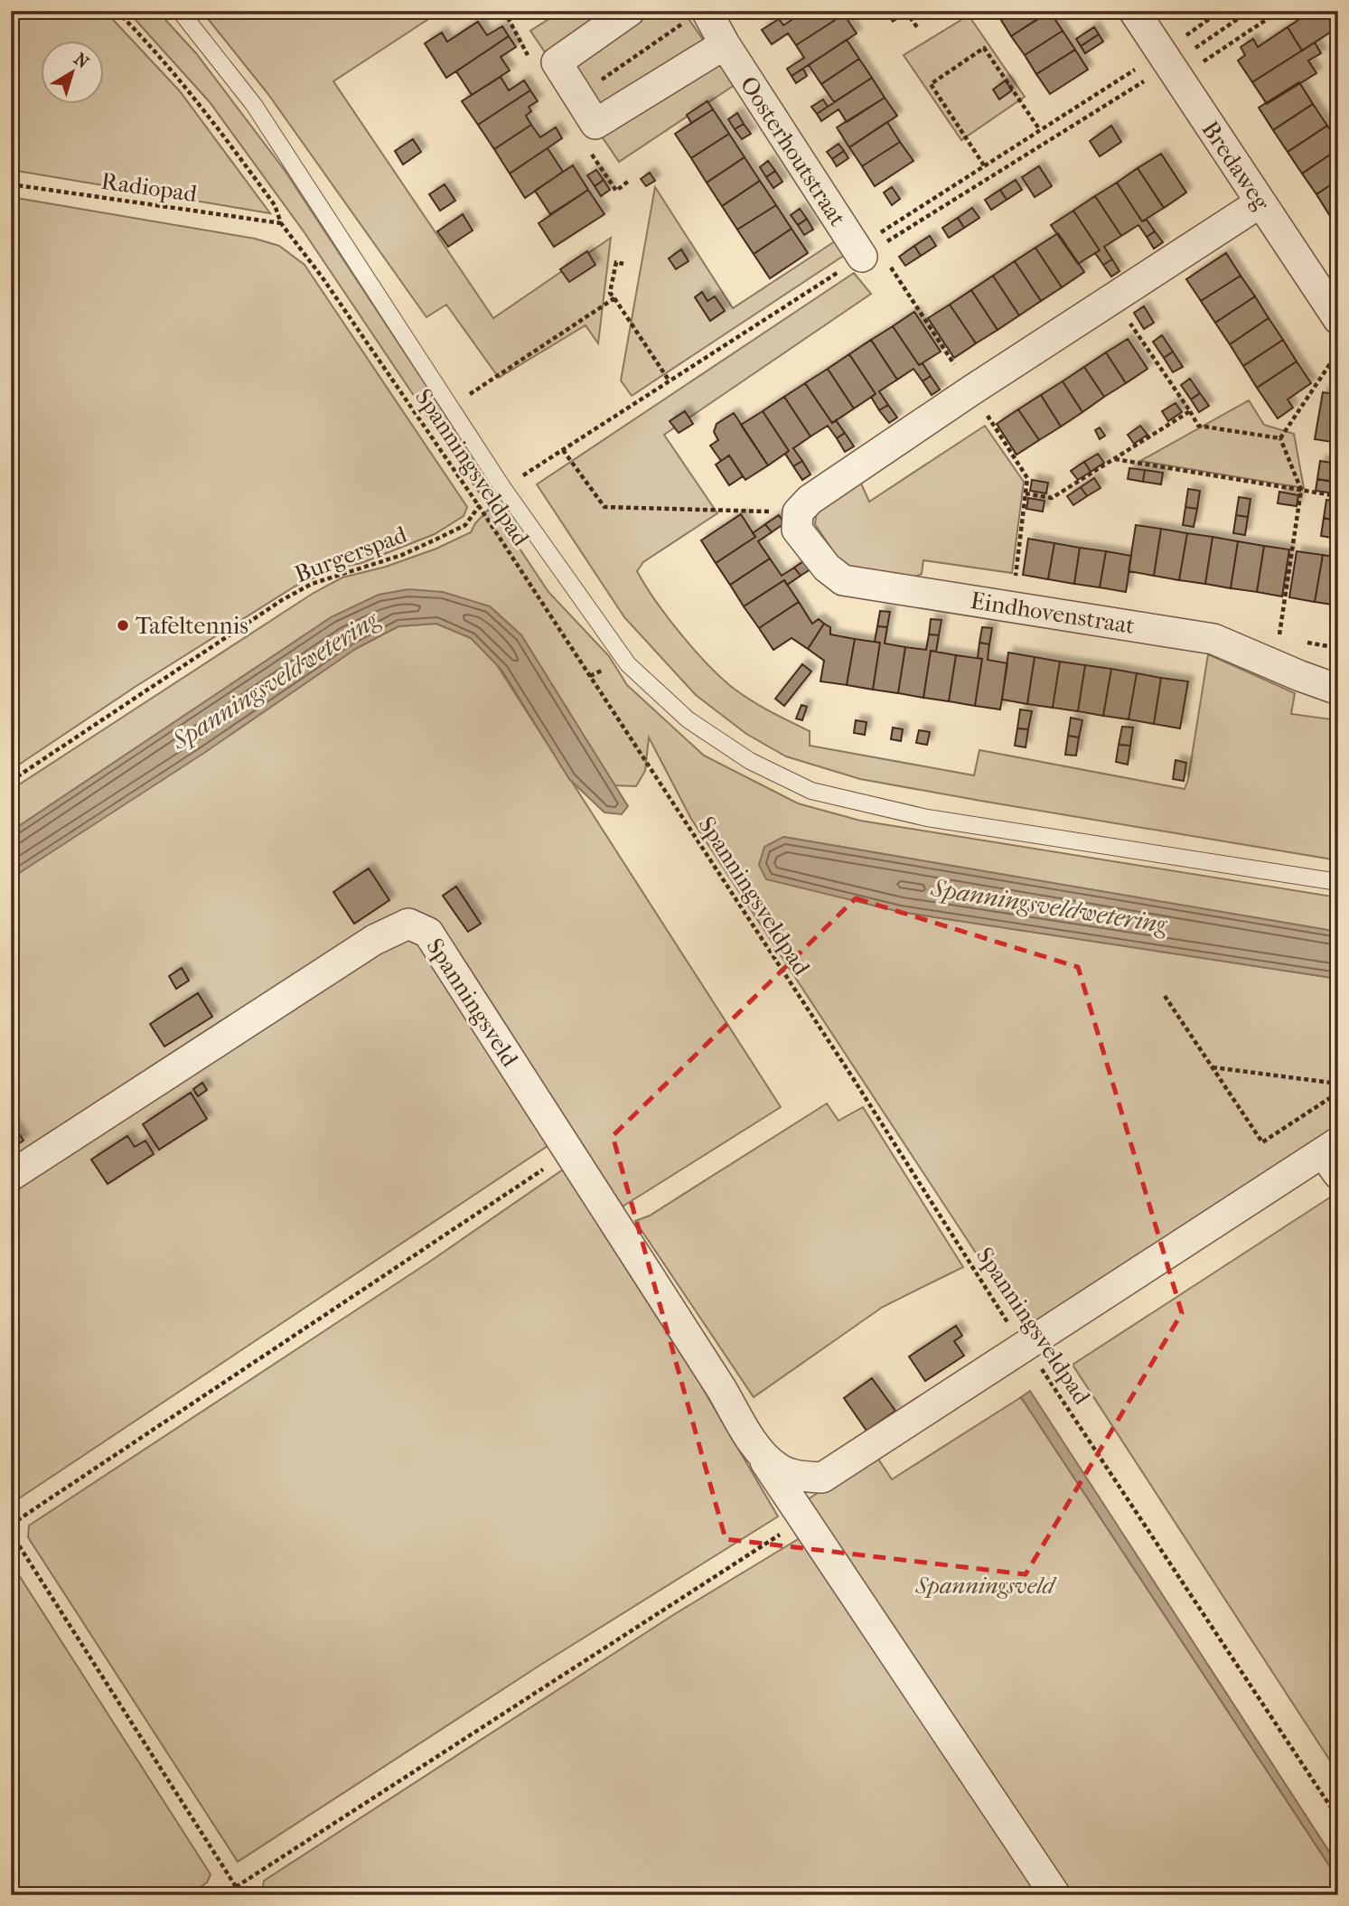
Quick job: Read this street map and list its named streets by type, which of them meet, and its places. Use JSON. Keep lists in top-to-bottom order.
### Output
{
  "streets": {
    "street": [
      "Oosterhoutstraat",
      "Bredaweg",
      "Eindhovenstraat",
      "Spanningsveld"
    ],
    "path": ["Radiopad", "Spanningsveldpad", "Burgerspad"]
  },
  "crossings": [
    ["Radiopad", "Spanningsveldpad"],
    ["Spanningsveldpad", "Burgerspad"],
    ["Spanningsveldpad", "Spanningsveld"]
  ],
  "water": ["Spanningsveldwetering"],
  "parks": ["Spanningsveld"],
  "places": ["Tafeltennis"],
  "north": "top right"
}
